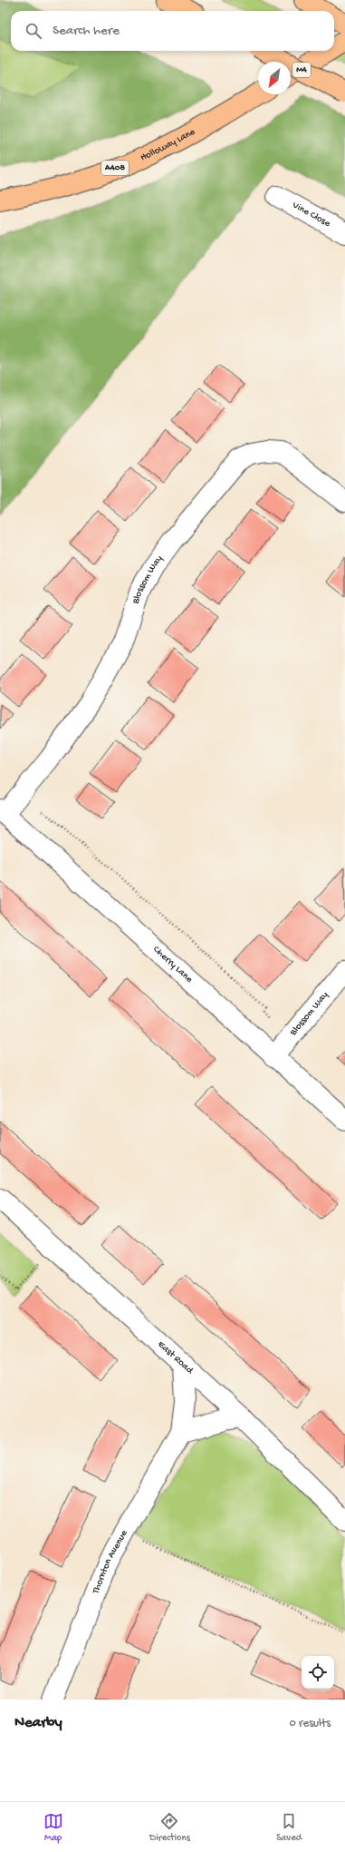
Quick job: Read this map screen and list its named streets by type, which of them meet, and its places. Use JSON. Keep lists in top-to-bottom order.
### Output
{
  "streets": {
    "main road": ["M4", "Holloway Lane", "A408"],
    "street": [
      "Vine Close",
      "Blossom Way",
      "Cherry Lane",
      "East Road",
      "Thornton Avenue"
    ]
  },
  "crossings": [
    ["Blossom Way", "Cherry Lane"],
    ["East Road", "Thornton Avenue"]
  ],
  "north": "bottom left",
  "page": {
    "search": "Search here",
    "heading": ["Nearby", "0 results"],
    "nav": ["Map", "Directions", "Saved"]
  }
}
